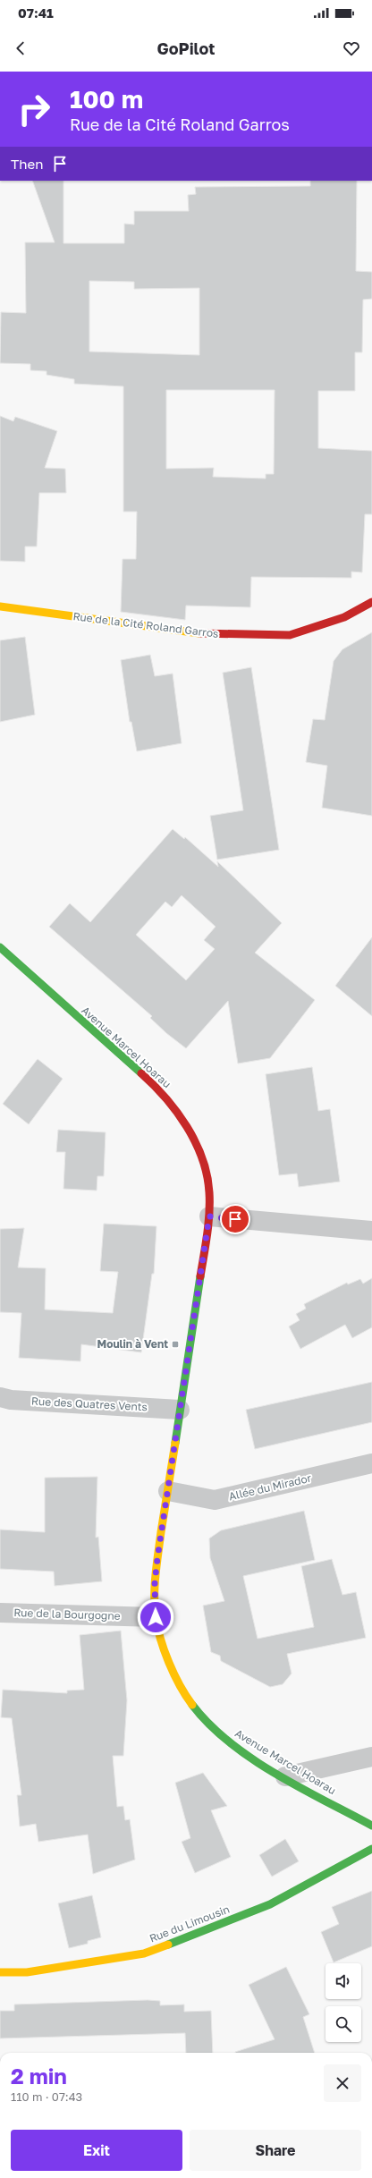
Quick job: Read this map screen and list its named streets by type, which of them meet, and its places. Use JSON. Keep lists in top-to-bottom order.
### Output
{
  "streets": {
    "main road": ["Rue de la Cité Roland Garros", "Avenue Marcel Hoarau", "Rue du Limousin"],
    "street": ["Rue des Quatres Vents", "Allée du Mirador", "Rue de la Bourgogne"]
  },
  "crossings": [
    ["Avenue Marcel Hoarau", "Rue des Quatres Vents"],
    ["Avenue Marcel Hoarau", "Allée du Mirador"],
    ["Avenue Marcel Hoarau", "Rue de la Bourgogne"]
  ],
  "places": {
    "transit": ["Moulin à Vent"]
  },
  "page": {
    "status": "07:41",
    "header": "GoPilot",
    "turn": ["100 m", "Rue de la Cité Roland Garros"],
    "then": "Then",
    "heading": ["2 min", "110 m · 07:43"],
    "buttons": ["Exit", "Share"]
  }
}
